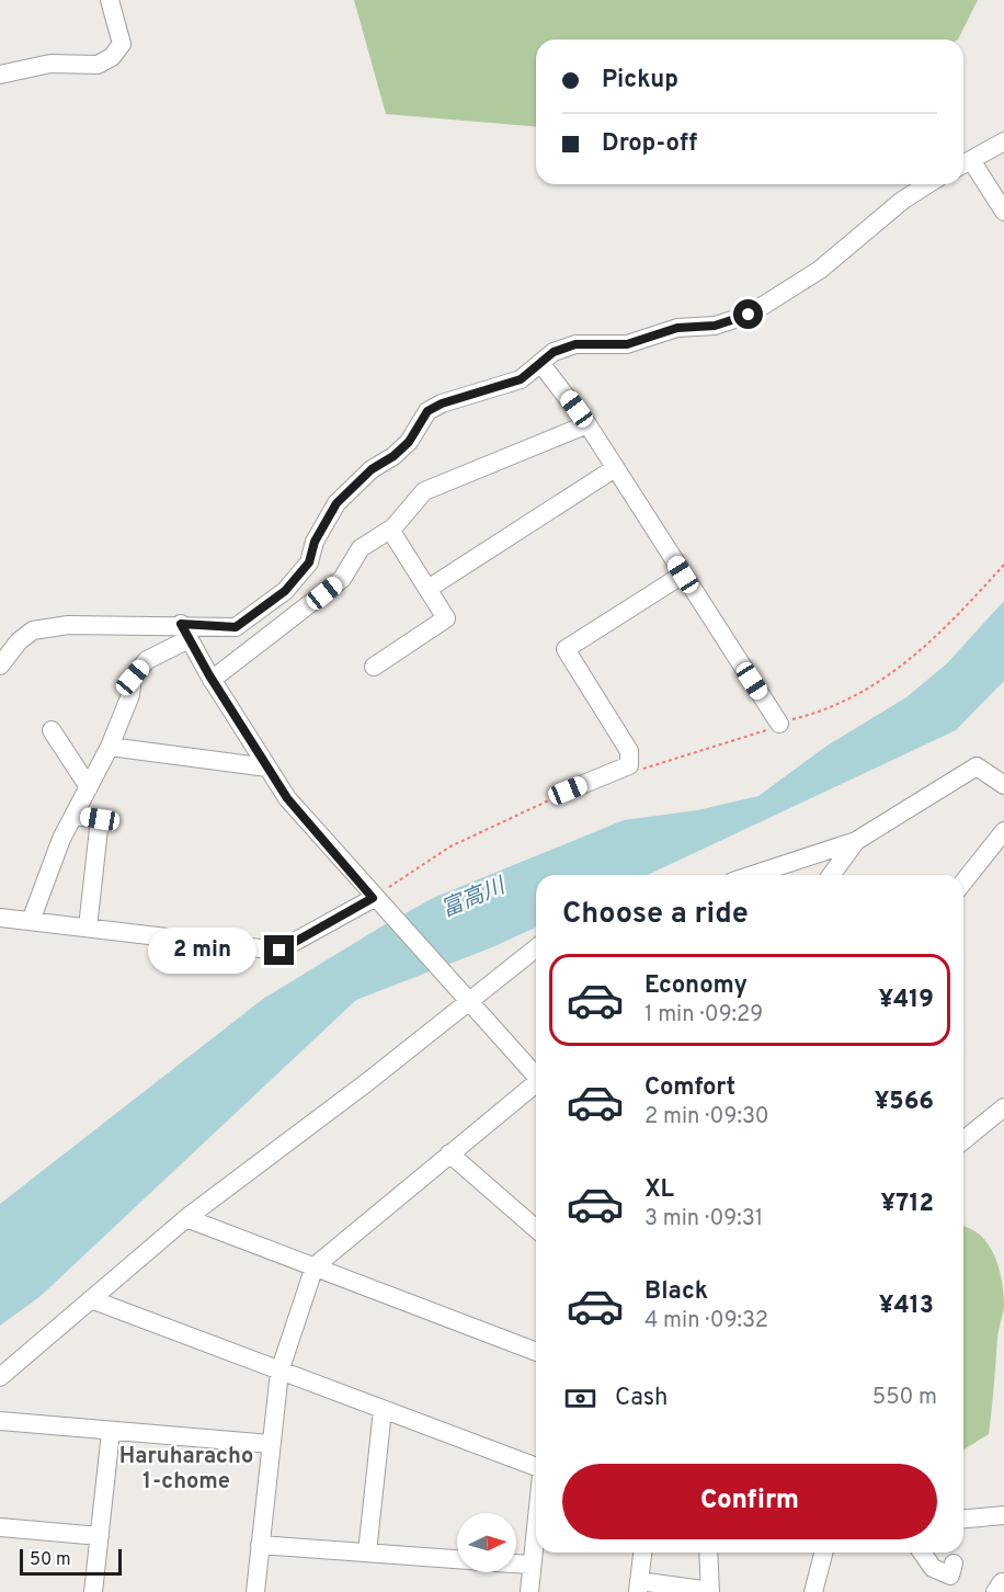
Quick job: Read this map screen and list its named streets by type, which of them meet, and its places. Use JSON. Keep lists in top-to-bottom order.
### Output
{
  "districts": ["Haruharacho 1-chome"],
  "water": ["富高川"],
  "scale_bar": "50 m",
  "north": "right",
  "page": {
    "banner": ["Pickup", "Drop-off"],
    "heading": "Choose a ride",
    "bubble": "2 min",
    "list": [
      {
        "name": "Economy",
        "note": "1 min · 09:29",
        "value": "¥419"
      },
      {
        "name": "Comfort",
        "note": "2 min · 09:30",
        "value": "¥566"
      },
      {
        "name": "XL",
        "note": "3 min · 09:31",
        "value": "¥712"
      },
      {
        "name": "Black",
        "note": "4 min · 09:32",
        "value": "¥413"
      }
    ],
    "pay": ["Cash", "550 m"],
    "buttons": "Confirm",
    "scale": "50 m"
  }
}
